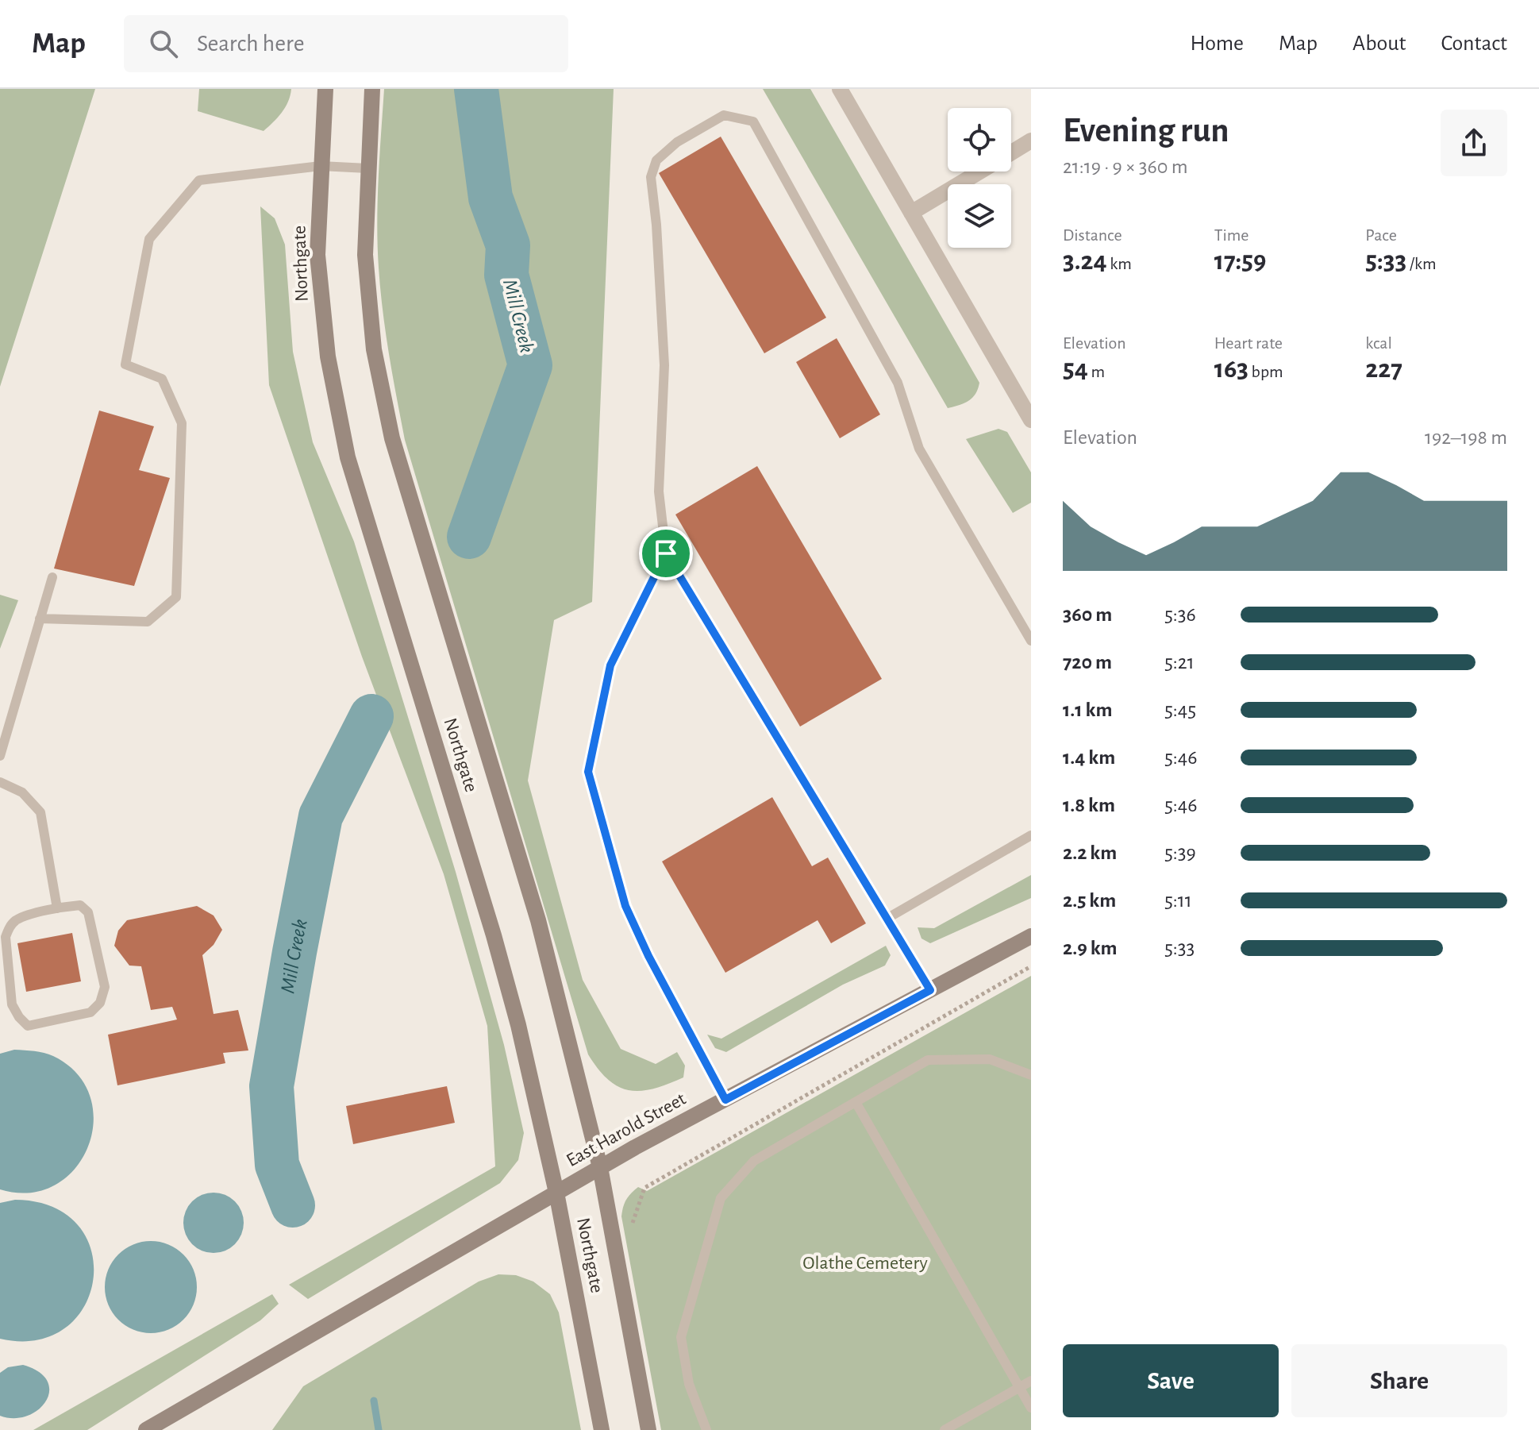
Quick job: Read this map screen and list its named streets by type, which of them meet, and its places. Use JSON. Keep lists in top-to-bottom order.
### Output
{
  "streets": {
    "main road": ["Northgate", "East Harold Street"]
  },
  "crossings": [
    ["Northgate", "East Harold Street"]
  ],
  "water": ["Mill Creek"],
  "parks": ["Olathe Cemetery"],
  "page": {
    "header": "Map",
    "search": "Search here",
    "nav": [
      "Home",
      "Map",
      "About",
      "Contact"
    ],
    "heading": ["Evening run", "21:19 · 9 × 360 m"],
    "stats": [
      ["Distance", "3.24 km"],
      ["Time", "17:59"],
      ["Pace", "5:33 /km"],
      ["Elevation", "54 m"],
      ["Heart rate", "163 bpm"],
      ["kcal", "227"]
    ],
    "chart": ["Elevation", "192–198 m"],
    "list": [
      {
        "name": "360 m",
        "note": "5:36"
      },
      {
        "name": "720 m",
        "note": "5:21"
      },
      {
        "name": "1.1 km",
        "note": "5:45"
      },
      {
        "name": "1.4 km",
        "note": "5:46"
      },
      {
        "name": "1.8 km",
        "note": "5:46"
      },
      {
        "name": "2.2 km",
        "note": "5:39"
      },
      {
        "name": "2.5 km",
        "note": "5:11"
      },
      {
        "name": "2.9 km",
        "note": "5:33"
      }
    ],
    "buttons": ["Save", "Share"]
  }
}
